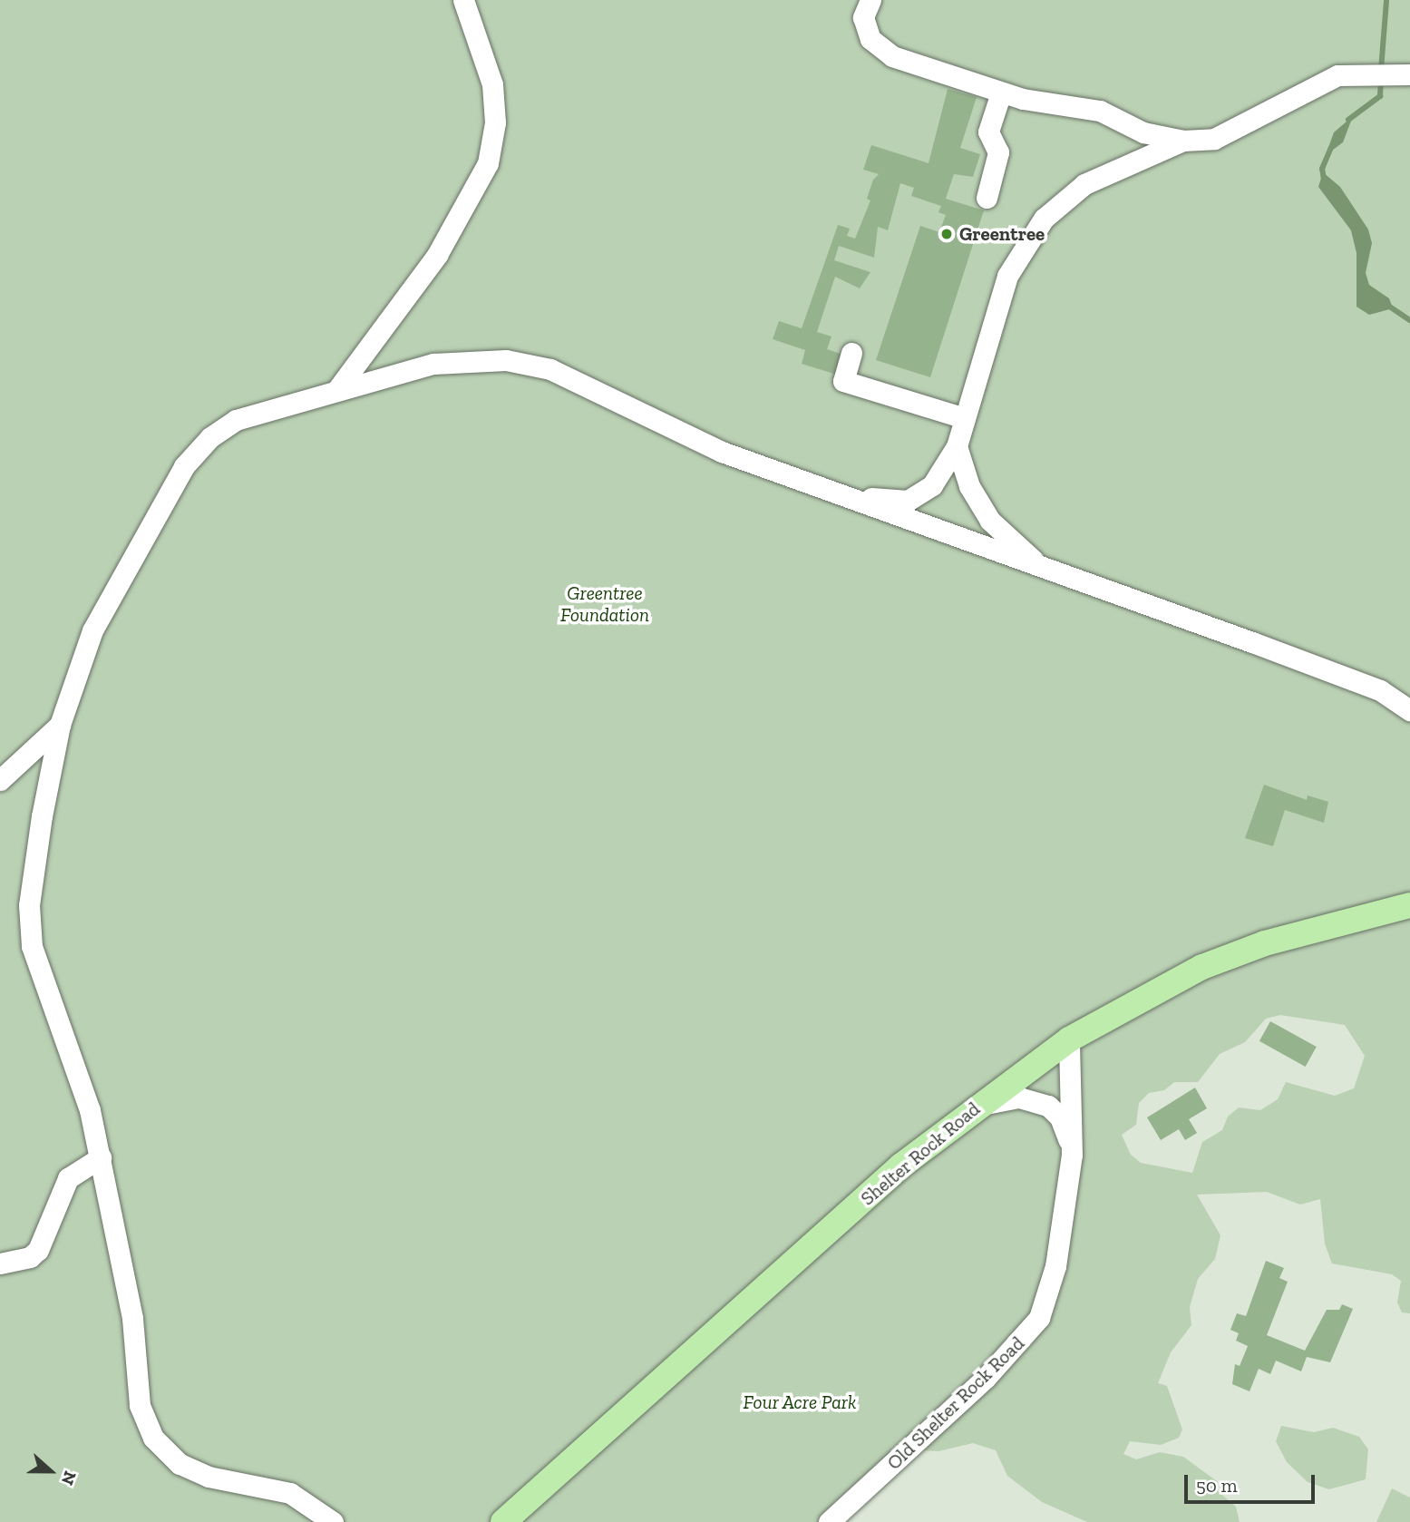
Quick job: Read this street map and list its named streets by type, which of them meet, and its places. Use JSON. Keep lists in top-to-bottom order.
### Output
{
  "streets": {
    "main road": ["Shelter Rock Road"],
    "street": ["Old Shelter Rock Road"]
  },
  "crossings": [
    ["Shelter Rock Road", "Old Shelter Rock Road"]
  ],
  "parks": ["Greentree Foundation", "Four Acre Park"],
  "places": ["Greentree"],
  "scale_bar": "50 m",
  "north": "right"
}
